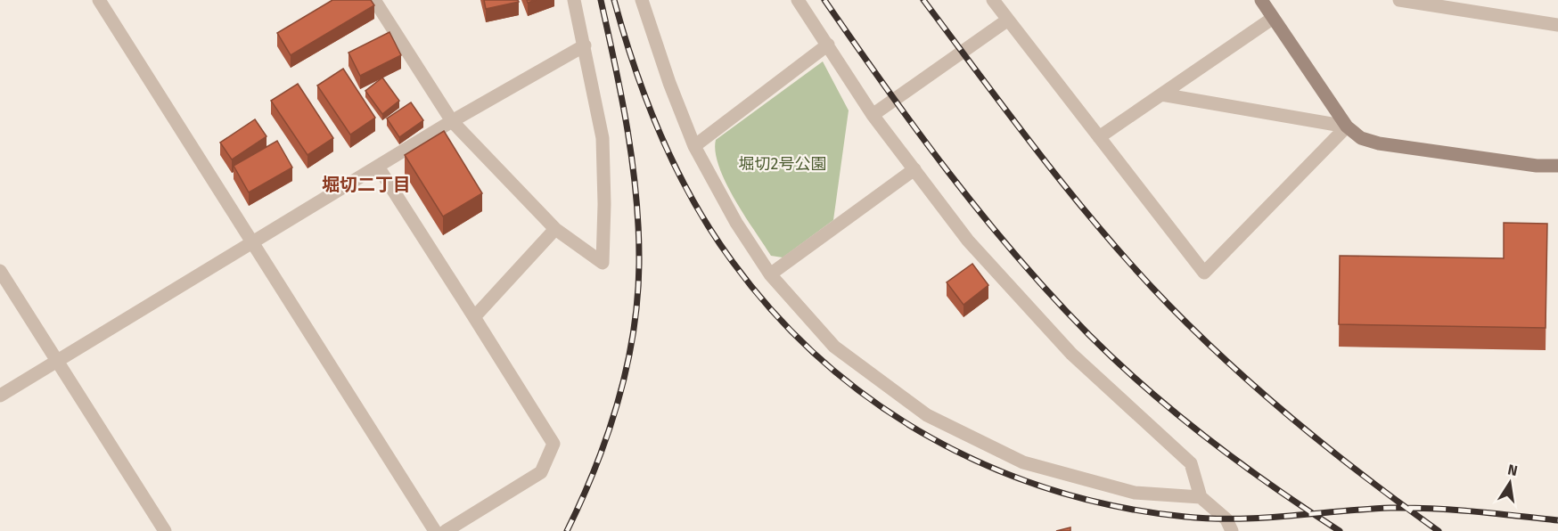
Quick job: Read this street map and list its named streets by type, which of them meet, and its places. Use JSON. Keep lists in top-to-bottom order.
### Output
{
  "districts": ["堀切二丁目"],
  "parks": ["堀切2号公園"],
  "north": "top"
}
